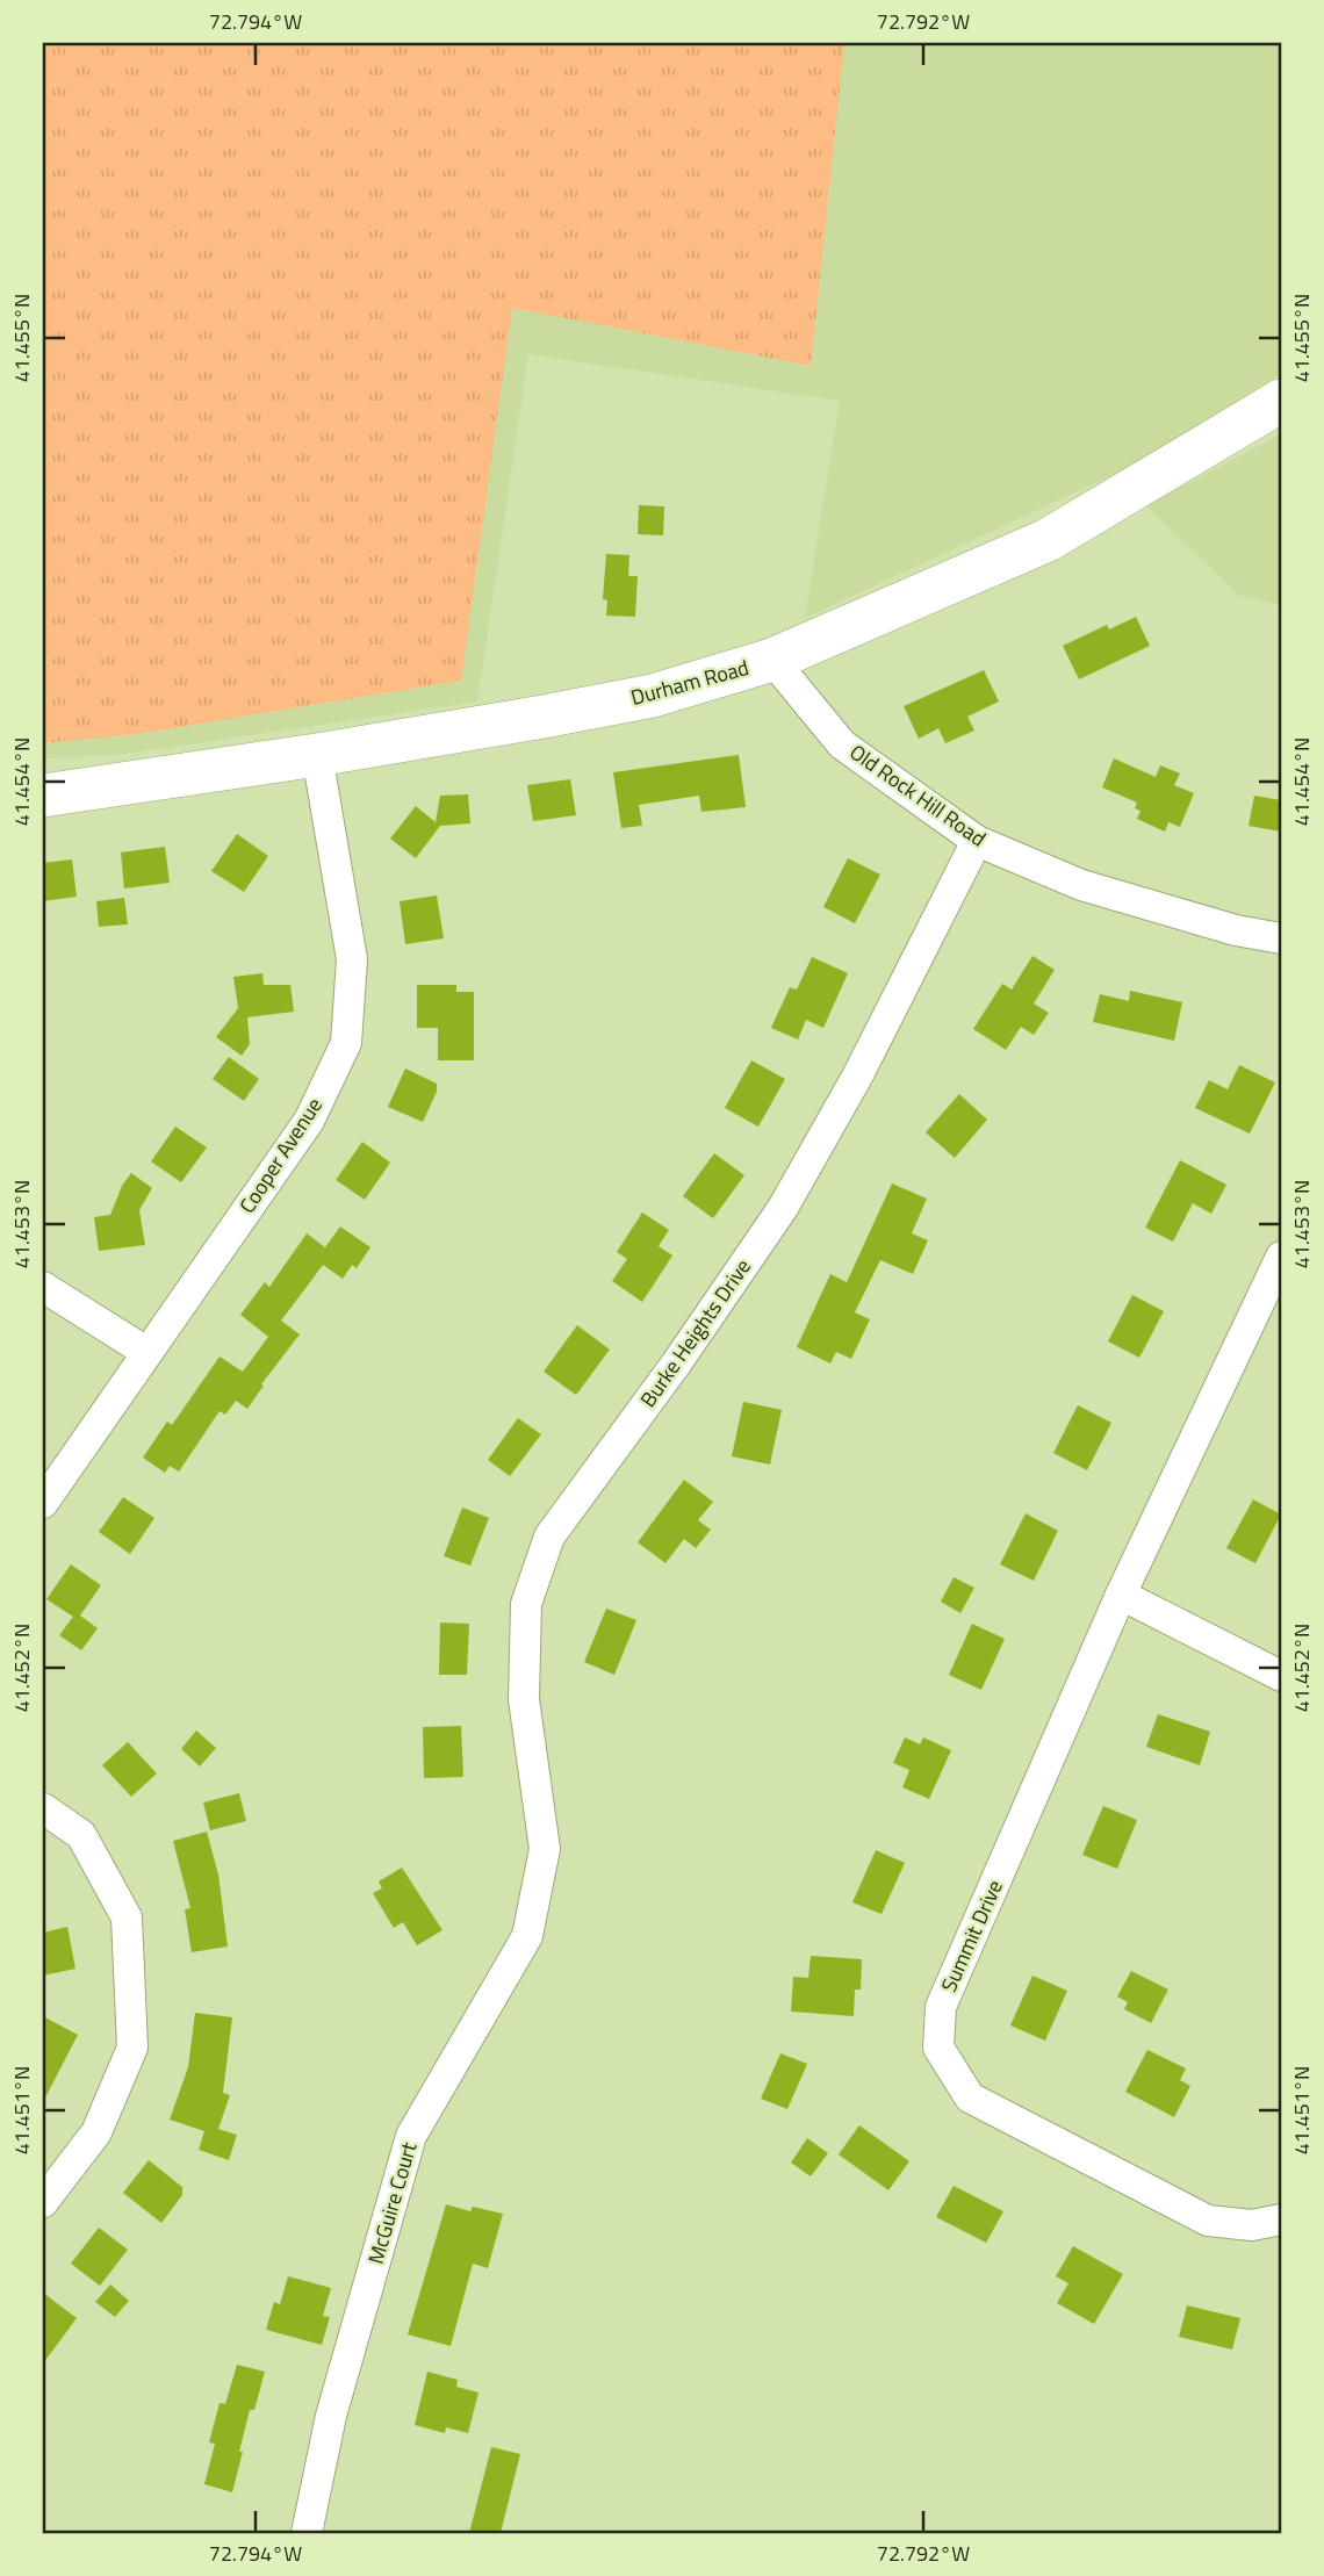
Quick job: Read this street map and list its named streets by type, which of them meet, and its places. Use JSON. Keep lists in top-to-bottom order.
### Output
{
  "streets": {
    "main road": ["Durham Road"],
    "street": [
      "Old Rock Hill Road",
      "Cooper Avenue",
      "Burke Heights Drive",
      "Summit Drive",
      "McGuire Court"
    ]
  },
  "crossings": [
    ["Durham Road", "Old Rock Hill Road"],
    ["Durham Road", "Cooper Avenue"],
    ["Old Rock Hill Road", "Burke Heights Drive"],
    ["Burke Heights Drive", "McGuire Court"]
  ],
  "coordinates": [
    "72.794°W",
    "72.792°W",
    "41.455°N",
    "41.454°N",
    "41.453°N",
    "41.452°N",
    "41.451°N"
  ]
}
